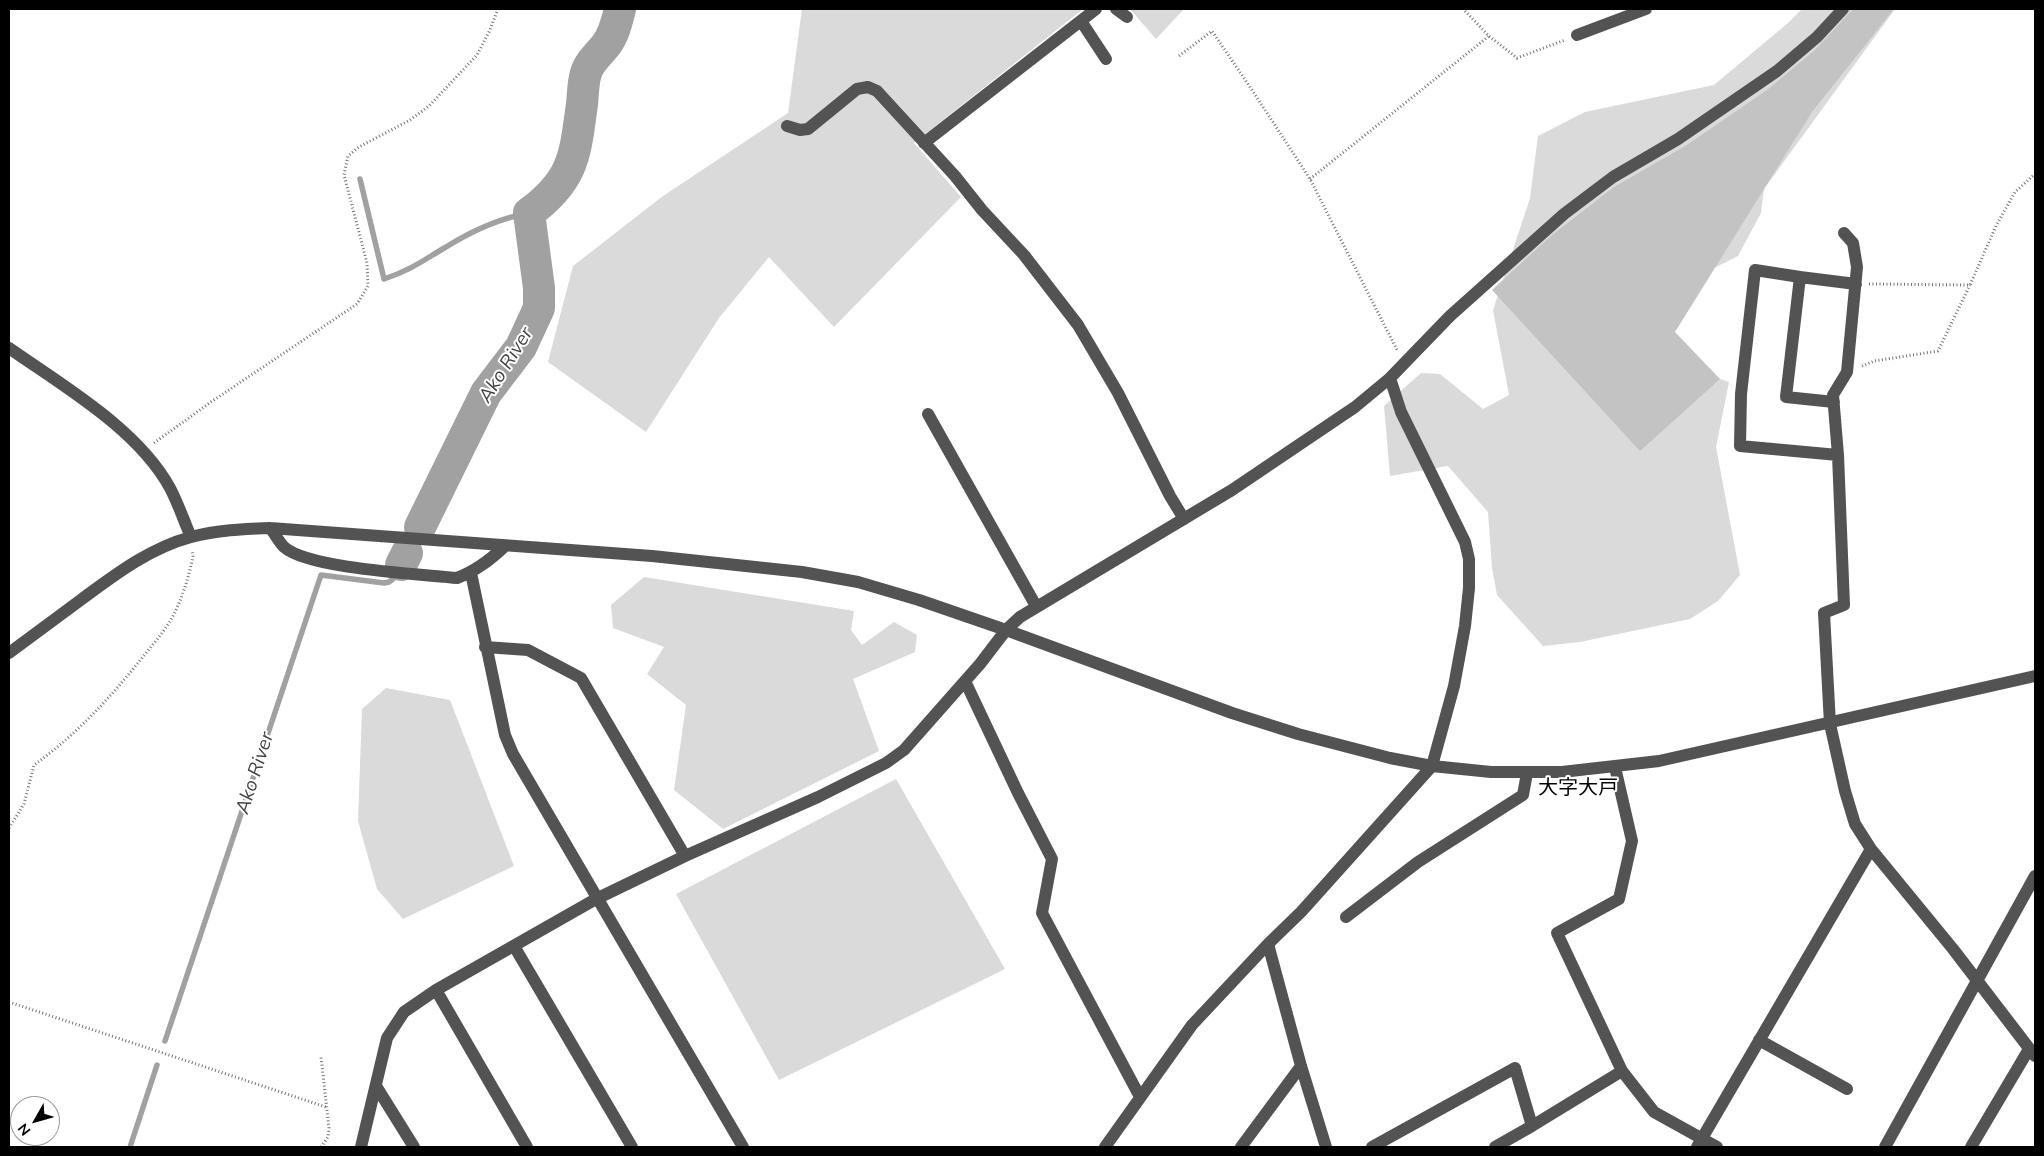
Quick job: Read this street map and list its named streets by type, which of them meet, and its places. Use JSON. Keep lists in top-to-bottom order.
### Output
{
  "districts": ["大字大戸"],
  "water": ["Ako River"],
  "north": "bottom left"
}
